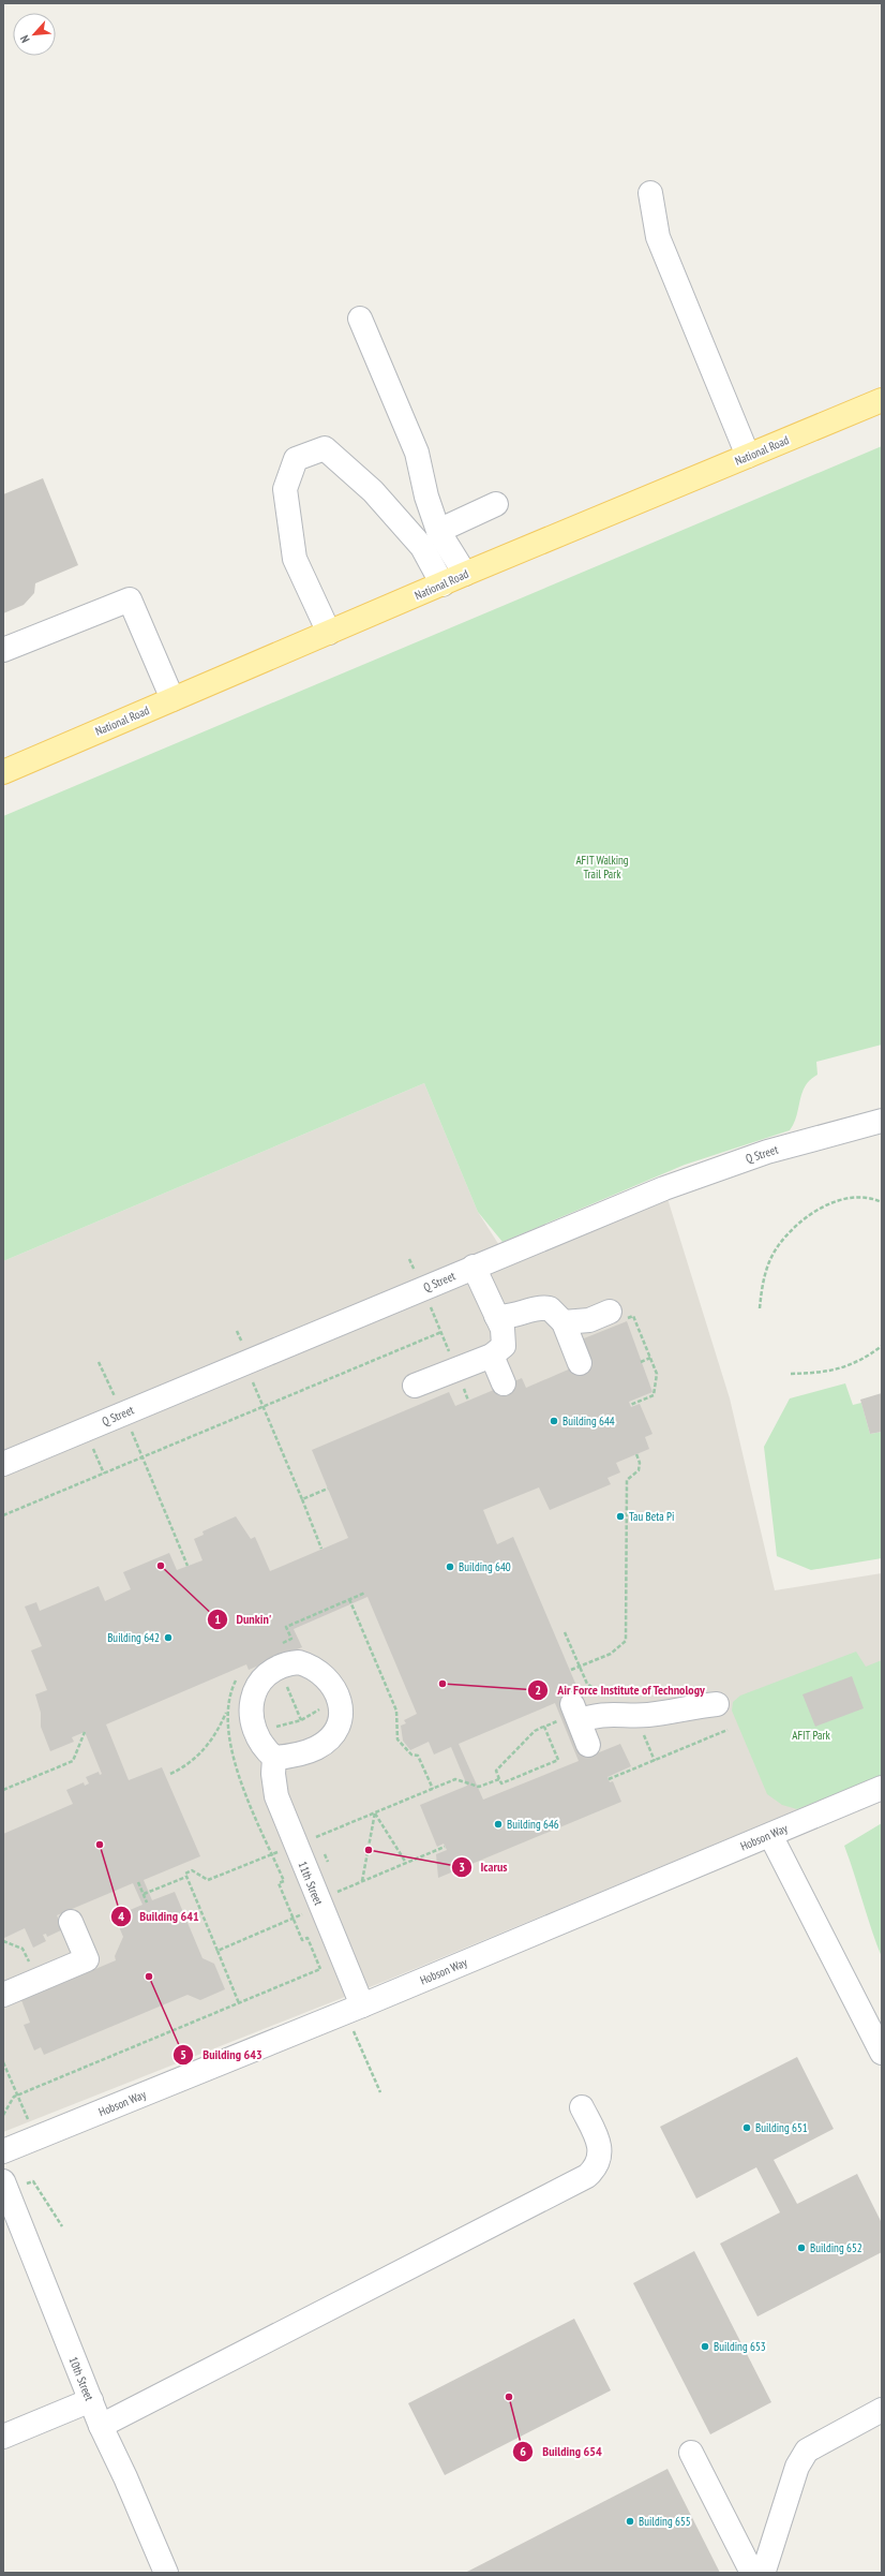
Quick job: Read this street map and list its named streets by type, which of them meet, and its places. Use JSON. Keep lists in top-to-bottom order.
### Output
{
  "streets": {
    "main road": ["National Road"],
    "street": [
      "Q Street",
      "Hobson Way",
      "11th Street",
      "10th Street"
    ]
  },
  "crossings": [
    ["Hobson Way", "11th Street"]
  ],
  "parks": ["AFIT Walking Trail Park", "AFIT Park"],
  "places": [
    "Building 644",
    "Tau Beta Pi",
    "Dunkin'",
    "Building 640",
    "Building 642",
    "Air Force Institute of Technology",
    "Building 646",
    "Building 641",
    "Icarus",
    "Building 643",
    "Building 651",
    "Building 652",
    "Building 653",
    "Building 654",
    "Building 655"
  ],
  "north": "bottom left"
}
